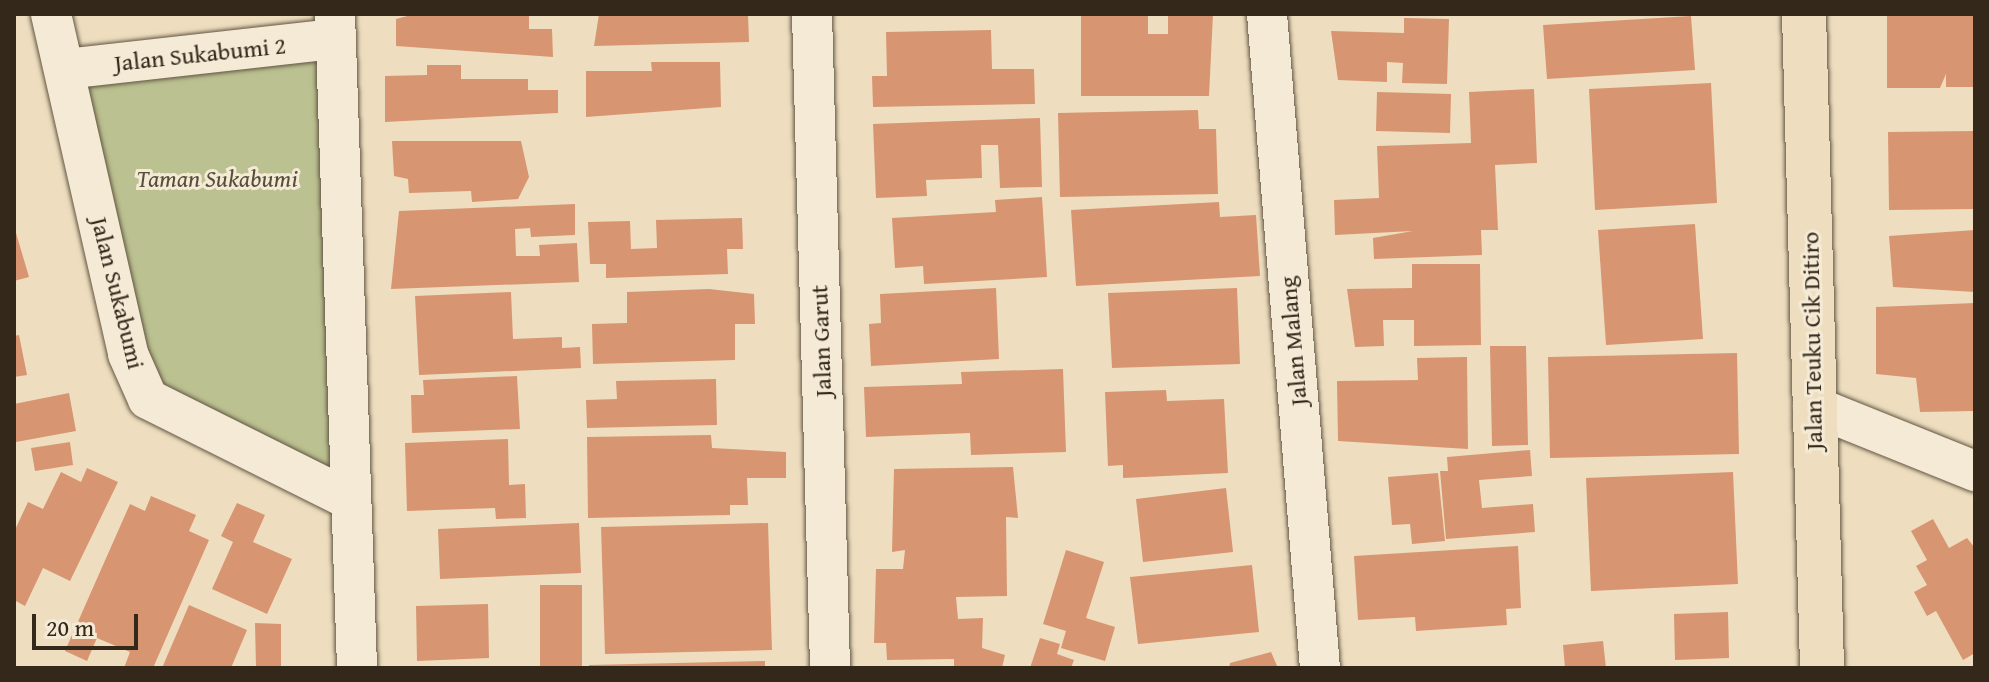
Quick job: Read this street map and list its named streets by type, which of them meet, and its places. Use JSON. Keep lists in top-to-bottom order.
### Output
{
  "streets": {
    "main road": ["Jalan Teuku Cik Ditiro"],
    "street": [
      "Jalan Sukabumi 2",
      "Jalan Sukabumi",
      "Jalan Garut",
      "Jalan Malang"
    ]
  },
  "crossings": [
    ["Jalan Sukabumi 2", "Jalan Sukabumi"]
  ],
  "parks": ["Taman Sukabumi"],
  "scale_bar": "20 m"
}
